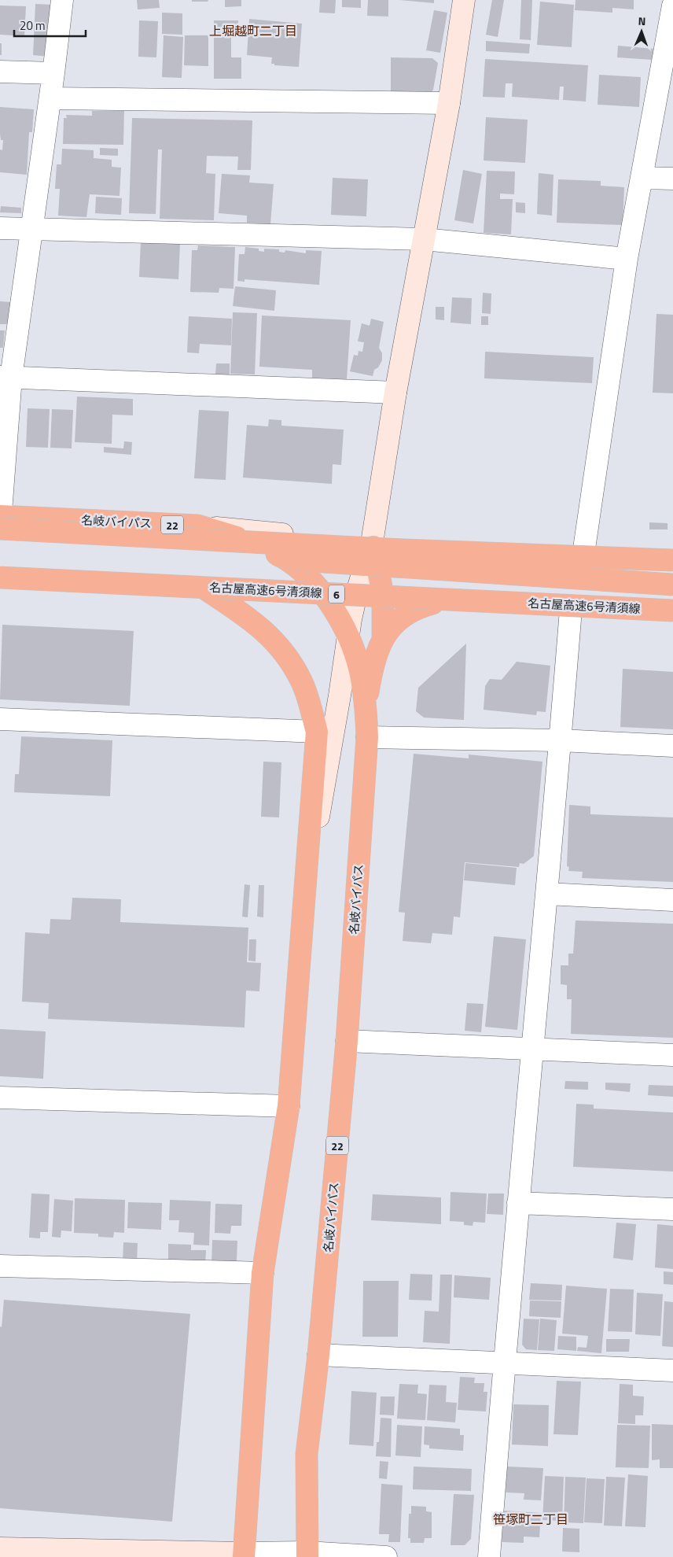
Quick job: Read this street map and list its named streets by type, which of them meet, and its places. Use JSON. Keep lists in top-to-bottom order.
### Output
{
  "streets": {
    "highway": [
      "名岐バイパス",
      "22",
      "名古屋高速6号清須線",
      "6"
    ]
  },
  "districts": ["上堀越町二丁目", "笹塚町二丁目"],
  "scale_bar": "20 m",
  "north": "top"
}
